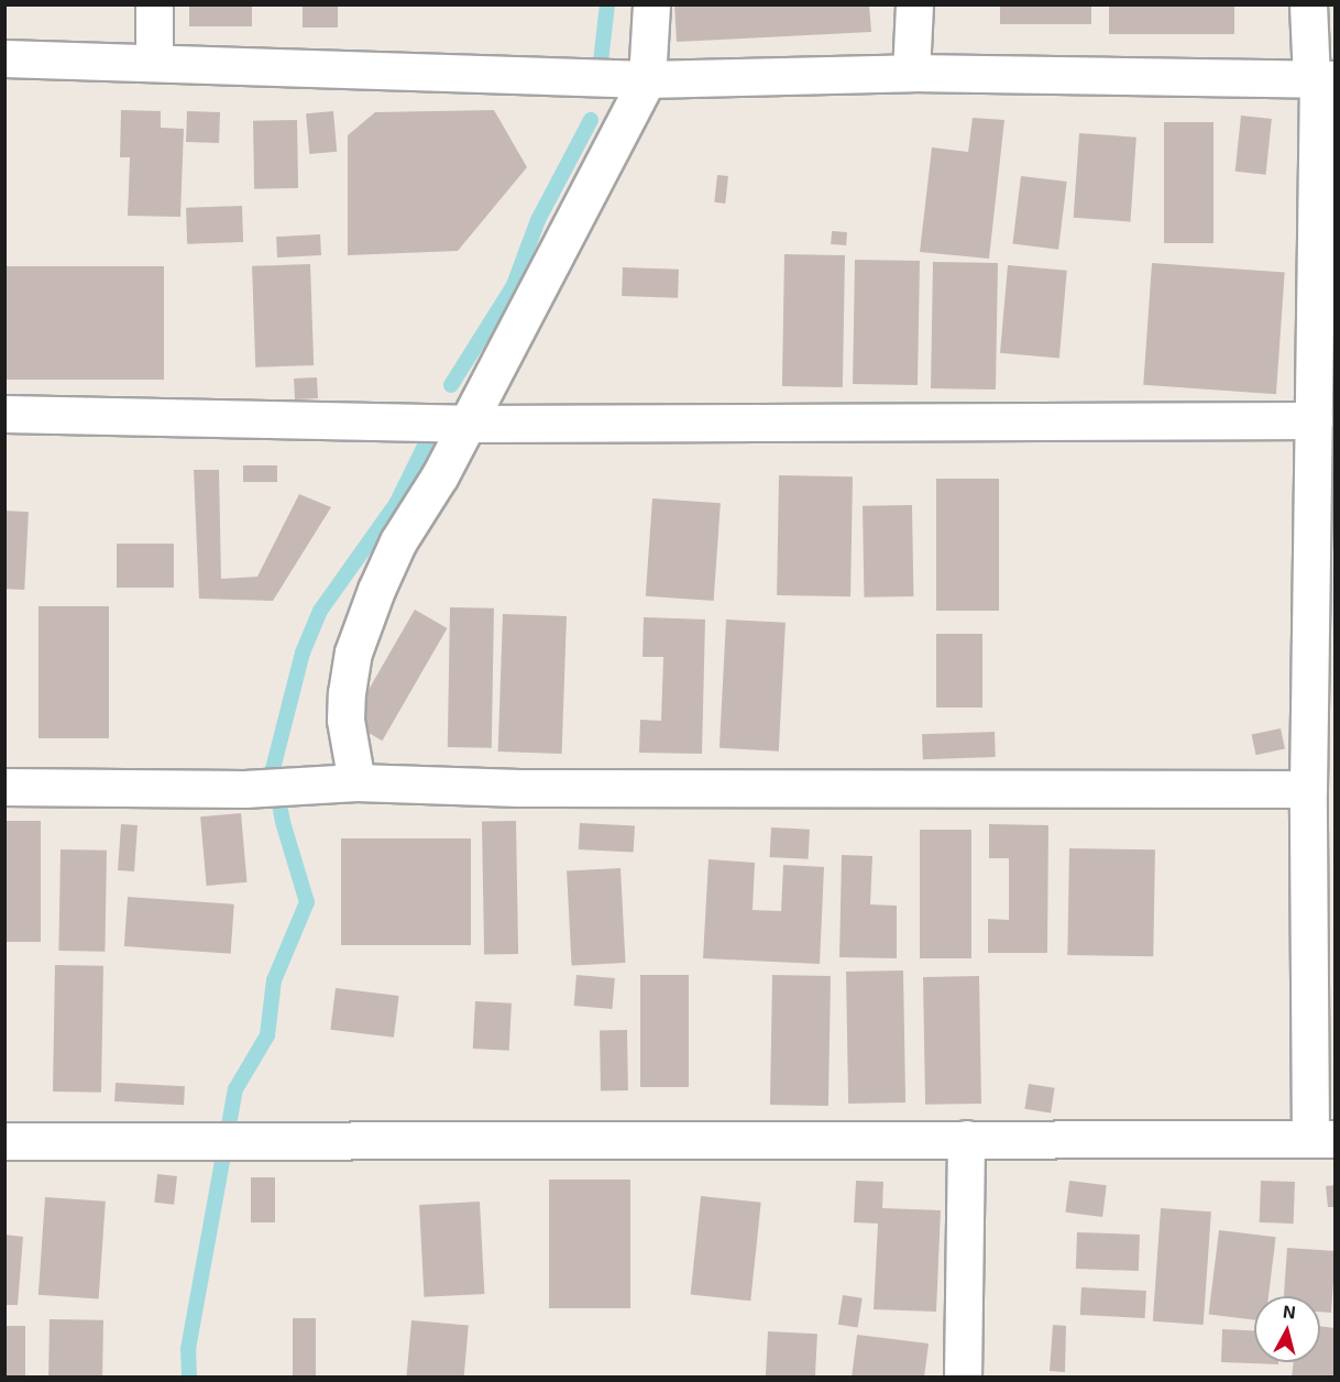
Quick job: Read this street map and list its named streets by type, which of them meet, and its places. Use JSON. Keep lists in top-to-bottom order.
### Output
{
  "north": "top"
}
